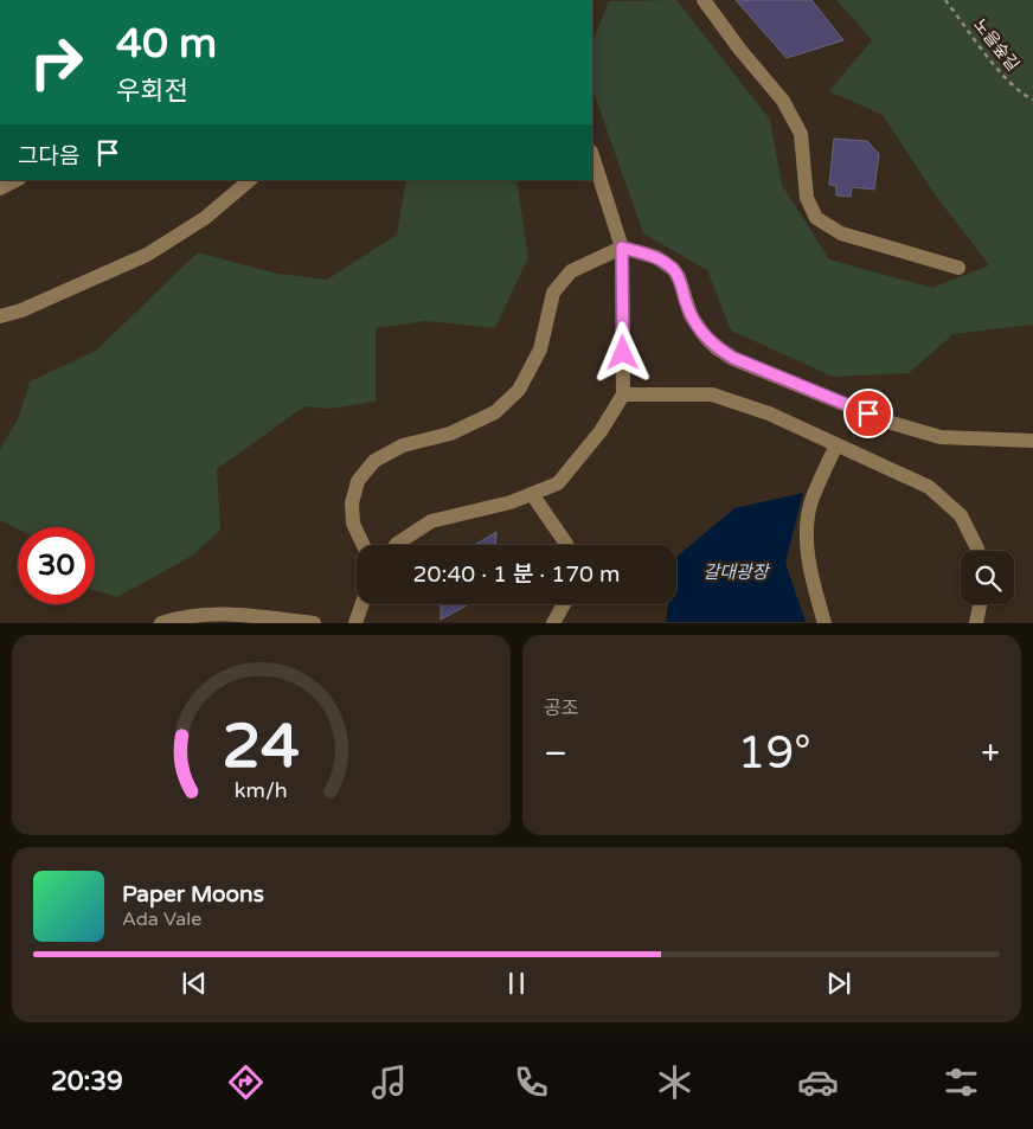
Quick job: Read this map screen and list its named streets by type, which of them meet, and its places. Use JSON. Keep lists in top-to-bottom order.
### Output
{
  "streets": {
    "path": ["노을숲길"]
  },
  "water": ["갈대광장"],
  "page": {
    "turn": ["40 m", "우회전"],
    "then": "그다음",
    "limit": "30",
    "trip": "20:40 · 1 분 · 170 m",
    "tile": "공조",
    "heat": ["−", "19°", "+"],
    "song": ["Paper Moons", "Ada Vale"],
    "tabs": "20:39",
    "gauge": ["24", "km/h"]
  }
}
